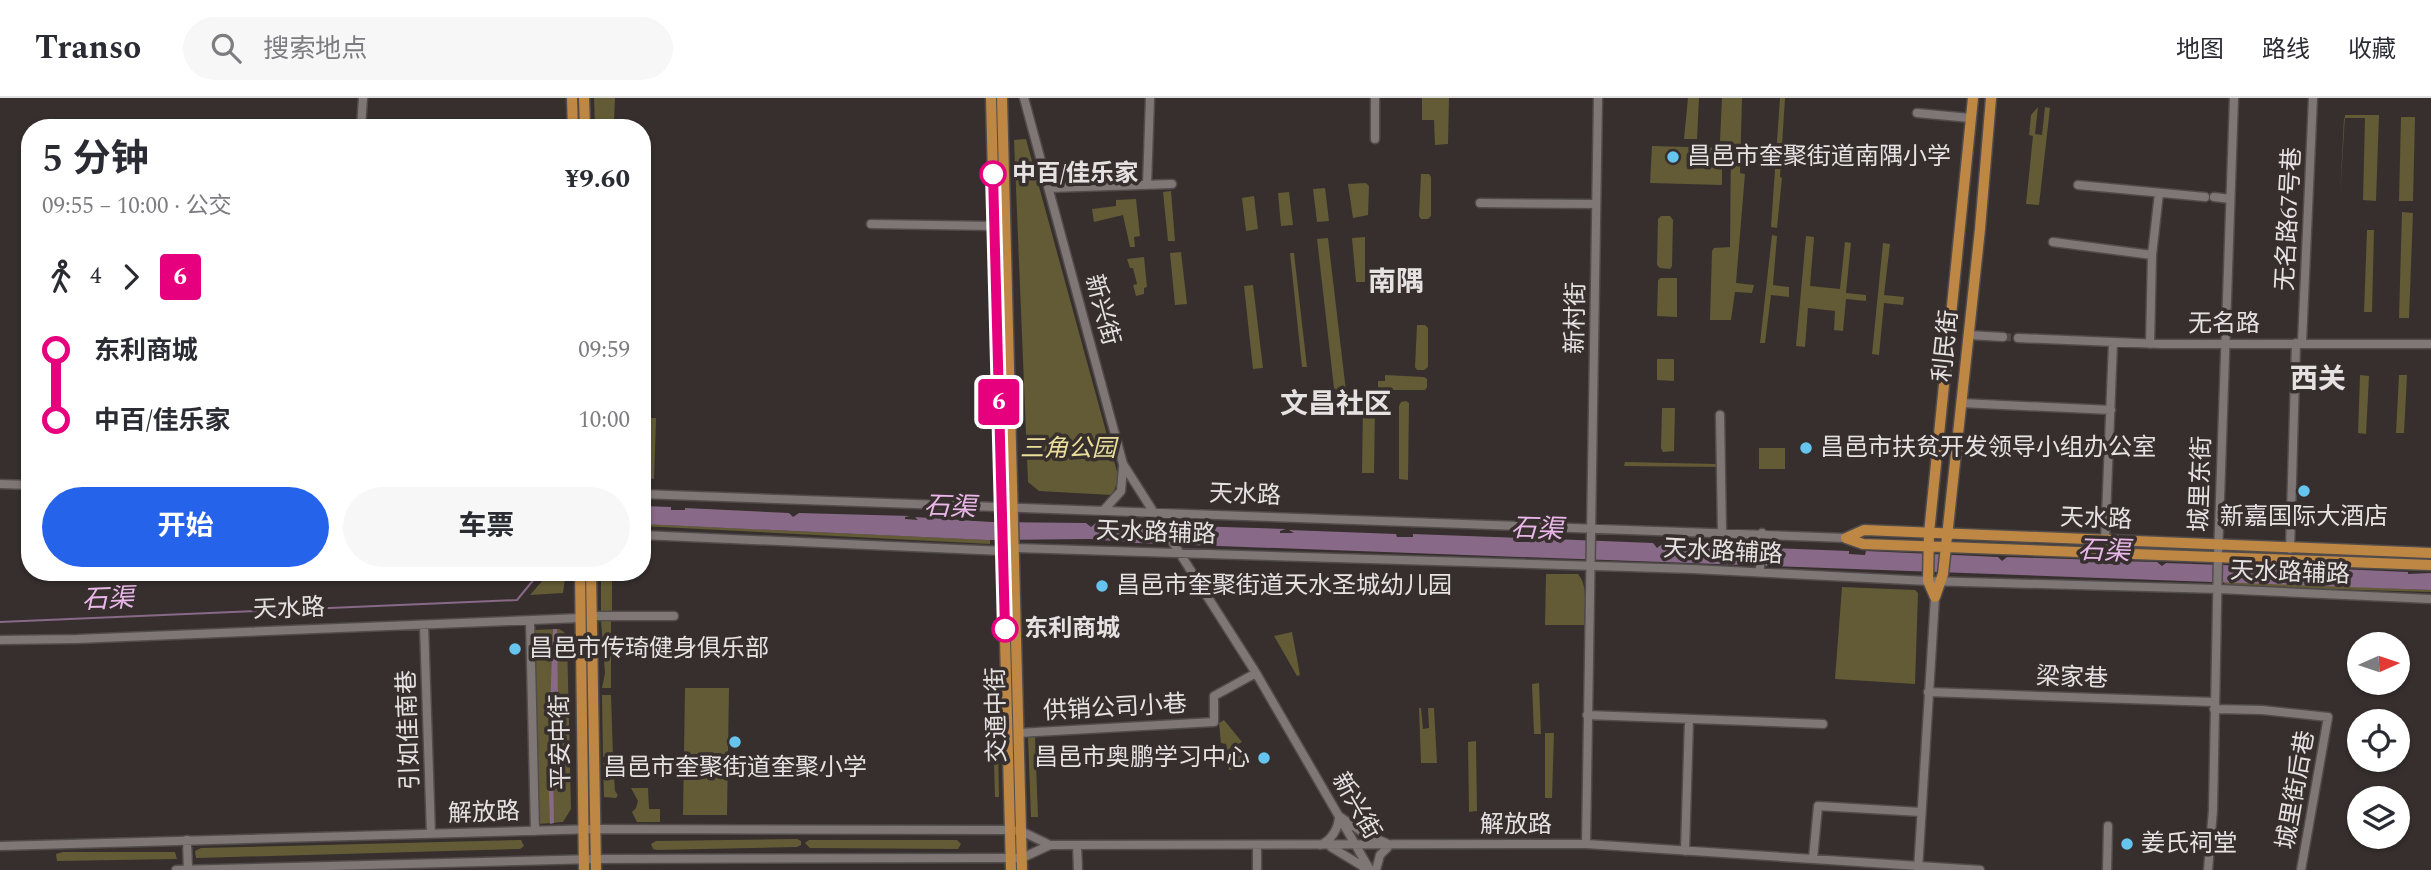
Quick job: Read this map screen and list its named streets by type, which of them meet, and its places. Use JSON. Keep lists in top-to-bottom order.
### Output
{
  "streets": {
    "main road": [
      "利民街",
      "天水路",
      "交通中街",
      "平安中街"
    ],
    "street": [
      "无名路67号巷",
      "新兴街",
      "新村街",
      "无名路",
      "城里东街",
      "天水路辅路",
      "梁家巷",
      "供销公司小巷",
      "引如佳南巷",
      "城里街后巷",
      "解放路"
    ]
  },
  "crossings": [
    ["无名路67号巷", "无名路"],
    ["无名路67号巷", "天水路"],
    ["新兴街", "天水路"],
    ["新兴街", "天水路辅路"],
    ["新兴街", "供销公司小巷"],
    ["新兴街", "解放路"],
    ["新村街", "天水路"],
    ["新村街", "天水路辅路"],
    ["无名路", "城里东街"],
    ["利民街", "天水路"],
    ["利民街", "天水路辅路"],
    ["利民街", "梁家巷"],
    ["利民街", "解放路"],
    ["城里东街", "天水路"],
    ["城里东街", "天水路辅路"],
    ["城里东街", "梁家巷"],
    ["天水路", "交通中街"],
    ["天水路", "引如佳南巷"],
    ["天水路", "平安中街"],
    ["天水路辅路", "交通中街"],
    ["梁家巷", "城里街后巷"],
    ["供销公司小巷", "交通中街"],
    ["交通中街", "解放路"],
    ["引如佳南巷", "解放路"],
    ["平安中街", "解放路"]
  ],
  "districts": ["南隅", "西关", "文昌社区"],
  "water": ["石渠"],
  "parks": ["三角公园"],
  "places": [
    "昌邑市奎聚街道南隅小学",
    "中百/佳乐家",
    "昌邑市扶贫开发领导小组办公室",
    "新嘉国际大酒店",
    "昌邑市奎聚街道天水圣城幼儿园",
    "东利商城",
    "昌邑市传琦健身俱乐部",
    "昌邑市奎聚街道奎聚小学",
    "昌邑市奥鹏学习中心",
    "姜氏祠堂"
  ],
  "lines": ["bus line 6"],
  "north": "right",
  "page": {
    "header": "Transo",
    "search": "搜索地点",
    "nav": ["地图", "路线", "收藏"],
    "on_map": "6",
    "heading": ["5 分钟", "09:55 – 10:00 · 公交", "¥9.60"],
    "legs": ["4", "6"],
    "list": [
      {
        "name": "东利商城",
        "value": "09:59"
      },
      {
        "name": "中百/佳乐家",
        "value": "10:00"
      }
    ],
    "buttons": ["开始", "车票"]
  }
}
